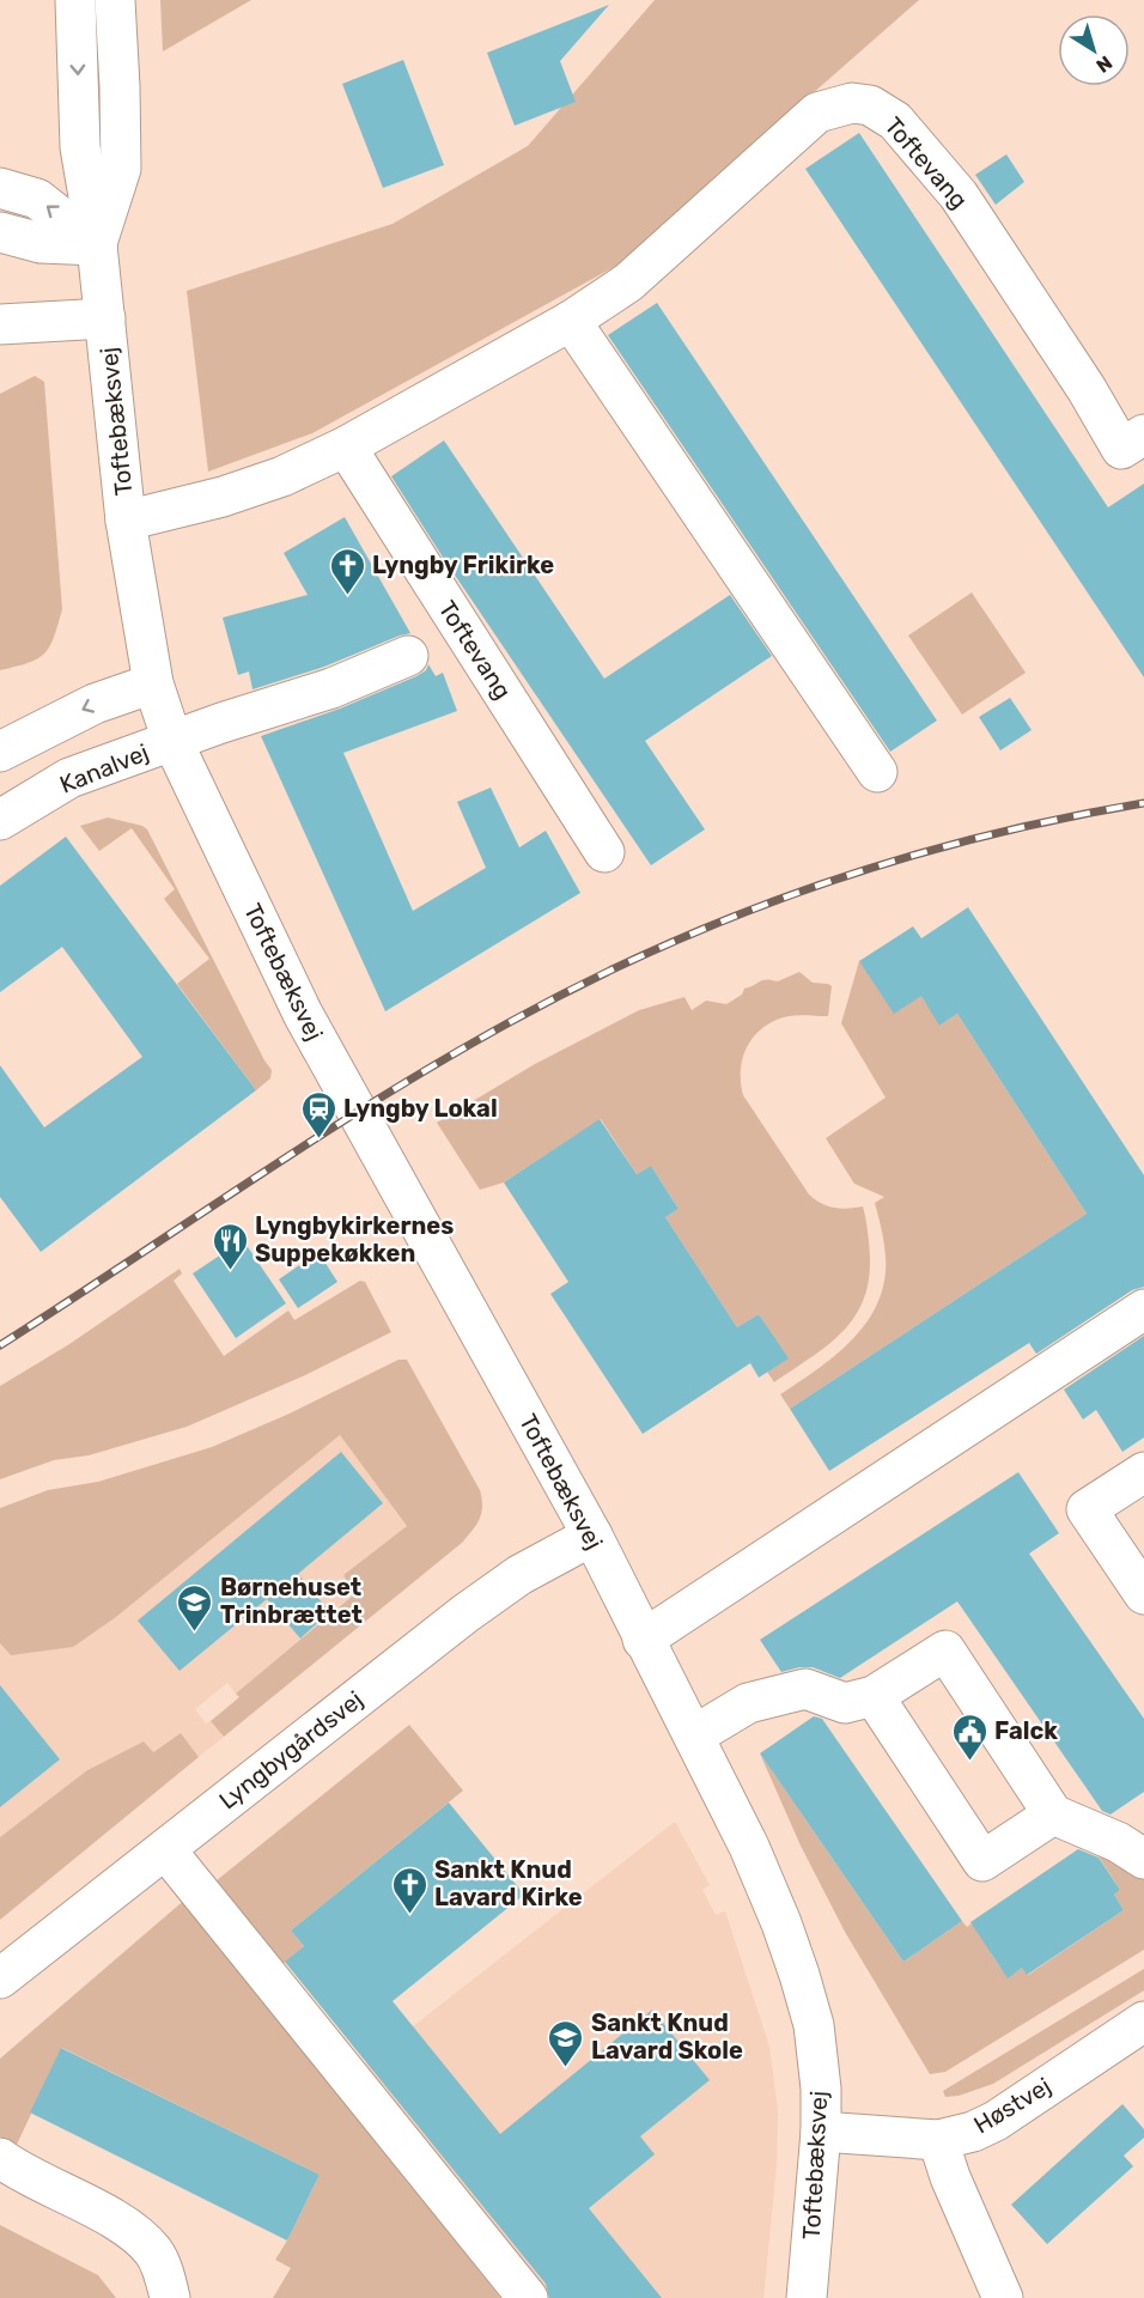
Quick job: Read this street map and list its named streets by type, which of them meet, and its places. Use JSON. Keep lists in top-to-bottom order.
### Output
{
  "streets": {
    "street": [
      "Toftevang",
      "Toftebæksvej",
      "Kanalvej",
      "Lyngbygårdsvej",
      "Høstvej"
    ]
  },
  "crossings": [
    ["Toftevang", "Toftebæksvej"],
    ["Toftebæksvej", "Kanalvej"],
    ["Toftebæksvej", "Lyngbygårdsvej"],
    ["Toftebæksvej", "Høstvej"]
  ],
  "places": {
    "church": ["Lyngby Frikirke", "Sankt Knud Lavard Kirke"],
    "station": ["Lyngby Lokal"],
    "restaurant": ["Lyngbykirkernes Suppekøkken"],
    "school or university": ["Børnehuset Trinbrættet", "Sankt Knud Lavard Skole"],
    "public building": ["Falck"]
  },
  "north": "bottom right"
}
